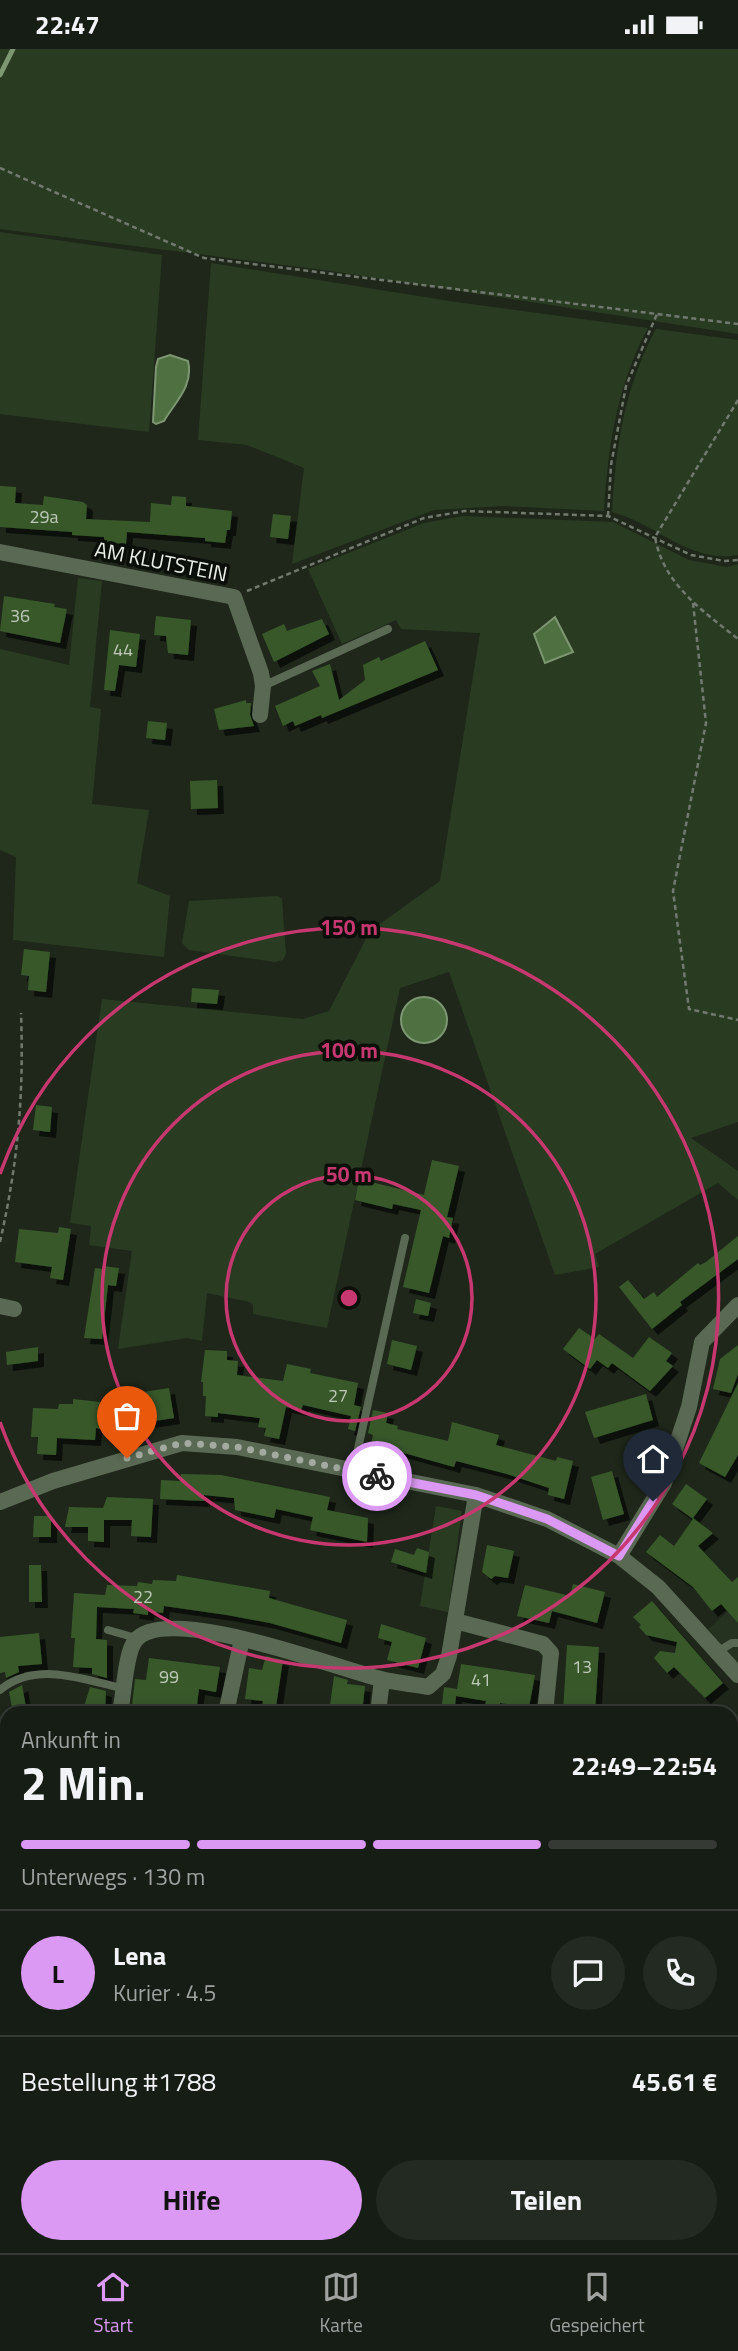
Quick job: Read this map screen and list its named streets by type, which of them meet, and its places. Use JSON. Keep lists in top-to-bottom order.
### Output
{
  "streets": {
    "street": ["AM KLUTSTEIN"]
  },
  "house_numbers": [
    "29a",
    "36",
    "44",
    "27",
    "22",
    "13",
    "99",
    "41"
  ],
  "page": {
    "status": "22:47",
    "heading": ["2 Min.", "Ankunft in", "22:49–22:54"],
    "panel": [
      "Lena",
      "Kurier · 4.5",
      "Bestellung #1788",
      "45.61 €"
    ],
    "bar": "Unterwegs · 130 m",
    "round": "L",
    "buttons": ["Hilfe", "Teilen"],
    "tabs": ["Start", "Karte", "Gespeichert"]
  },
  "rings": ["150 m", "100 m", "50 m"]
}
